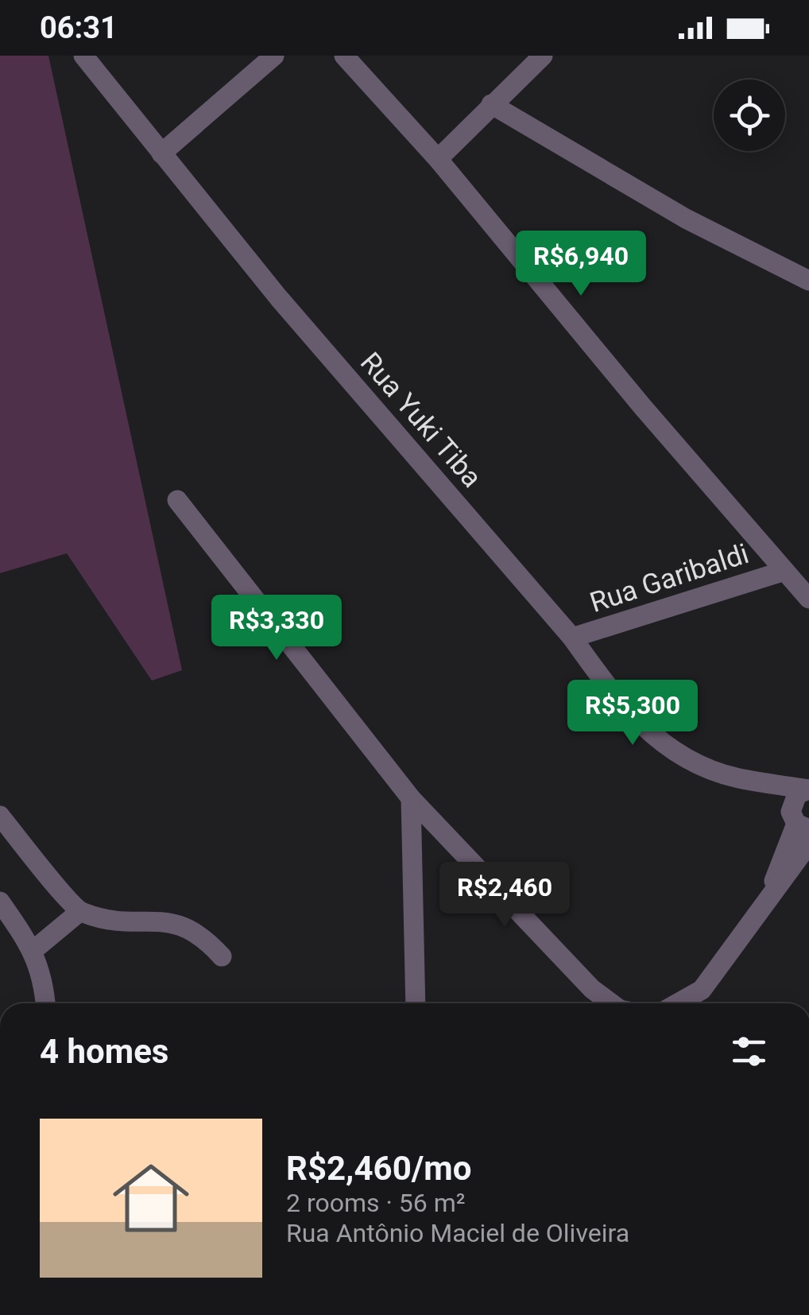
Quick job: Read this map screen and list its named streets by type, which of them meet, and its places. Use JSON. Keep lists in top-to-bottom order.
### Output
{
  "streets": {
    "street": ["Rua Yuki Tiba", "Rua Garibaldi"]
  },
  "crossings": [
    ["Rua Yuki Tiba", "Rua Garibaldi"]
  ],
  "page": {
    "status": "06:31",
    "price": [
      "R$6,940",
      "R$3,330",
      "R$5,300",
      "R$2,460"
    ],
    "heading": "4 homes",
    "list": [
      {
        "name": "R$2,460/mo",
        "note": "2 rooms · 56 m² · Rua Antônio Maciel de Oliveira"
      }
    ]
  }
}
